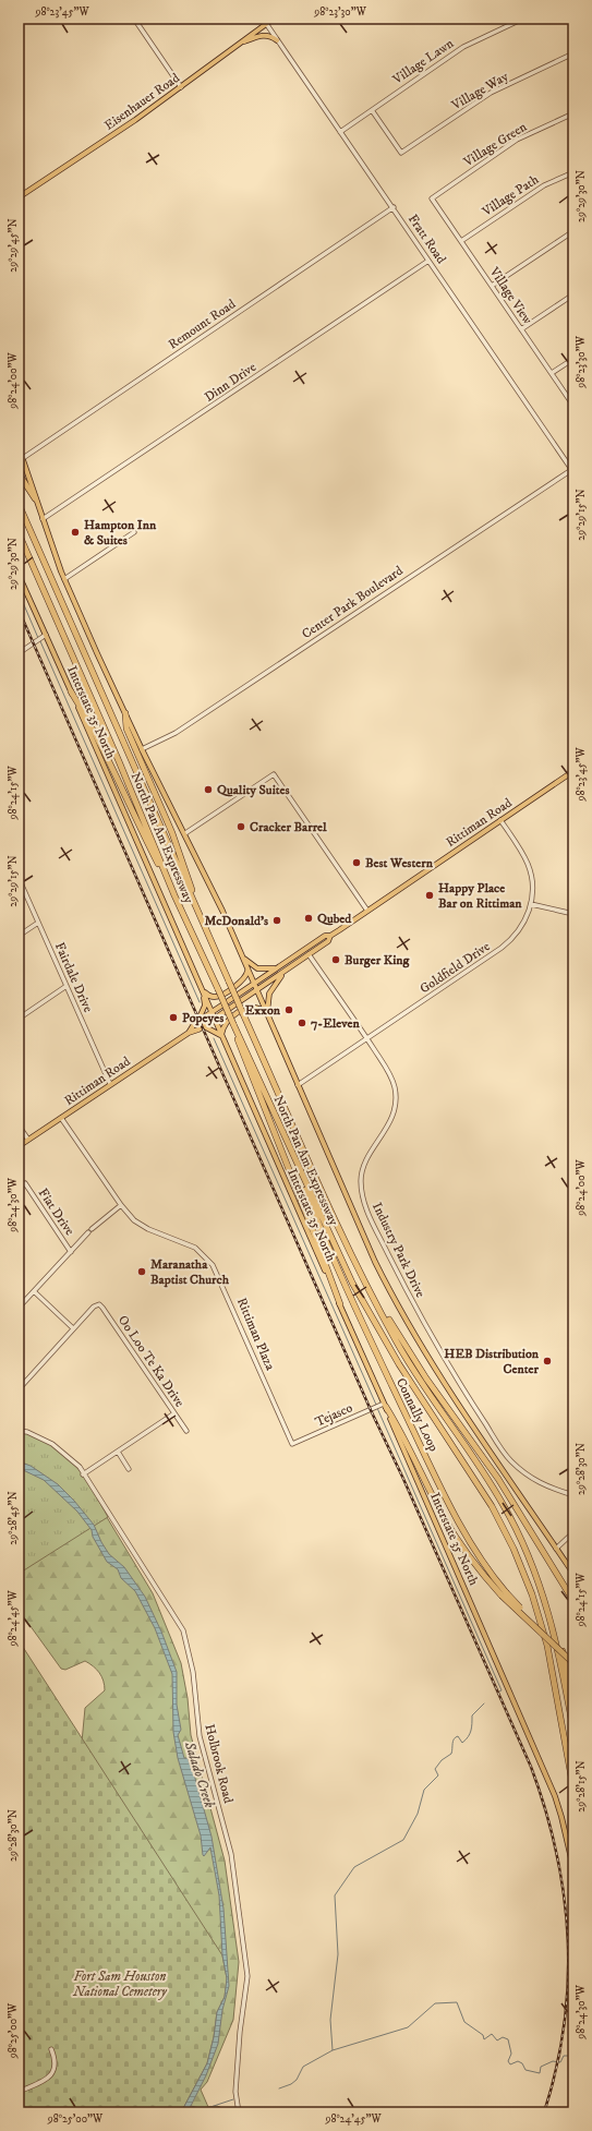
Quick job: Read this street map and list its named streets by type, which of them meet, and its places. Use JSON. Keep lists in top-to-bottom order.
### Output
{
  "streets": {
    "highway": ["North Pan Am Expressway", "Connally Loop"],
    "main road": ["Eisenhauer Road", "Interstate 35 North", "Rittiman Road"],
    "street": [
      "Village Lawn",
      "Village Way",
      "Village Green",
      "Village Path",
      "Fratt Road",
      "Village View",
      "Remount Road",
      "Dinn Drive",
      "Center Park Boulevard",
      "Goldfield Drive",
      "Fairdale Drive",
      "Fiat Drive",
      "Industry Park Drive",
      "Rittiman Plaza",
      "Oo Loo Te Ka Drive",
      "Tejasco",
      "Holbrook Road"
    ]
  },
  "crossings": [
    ["Village Lawn", "Village Way"],
    ["Village Lawn", "Fratt Road"],
    ["Eisenhauer Road", "Fratt Road"],
    ["Village Green", "Village View"],
    ["Village Path", "Village View"],
    ["Fratt Road", "Remount Road"],
    ["Fratt Road", "Dinn Drive"],
    ["Fratt Road", "Center Park Boulevard"],
    ["Interstate 35 North", "Rittiman Road"],
    ["Interstate 35 North", "Tejasco"],
    ["Rittiman Road", "Goldfield Drive"],
    ["Rittiman Road", "Fairdale Drive"],
    ["Rittiman Road", "Industry Park Drive"],
    ["Rittiman Road", "Rittiman Plaza"],
    ["North Pan Am Expressway", "Connally Loop"],
    ["Goldfield Drive", "Industry Park Drive"],
    ["Rittiman Plaza", "Tejasco"]
  ],
  "water": ["Salado Creek"],
  "parks": ["Fort Sam Houston National Cemetery"],
  "places": [
    "Hampton Inn & Suites",
    "Quality Suites",
    "Cracker Barrel",
    "Best Western",
    "Happy Place Bar on Rittiman",
    "Qubed",
    "McDonald's",
    "Burger King",
    "Exxon",
    "Popeyes",
    "7-Eleven",
    "Maranatha Baptist Church",
    "HEB Distribution Center"
  ],
  "coordinates": [
    "98°23'45\"W",
    "98°23'30\"W",
    "29°29'30\"N",
    "29°29'45\"N",
    "98°24'00\"W",
    "29°29'15\"N",
    "98°24'15\"W",
    "98°24'30\"W",
    "29°28'30\"N",
    "29°28'45\"N",
    "98°24'45\"W",
    "29°28'15\"N",
    "98°25'00\"W"
  ]
}
